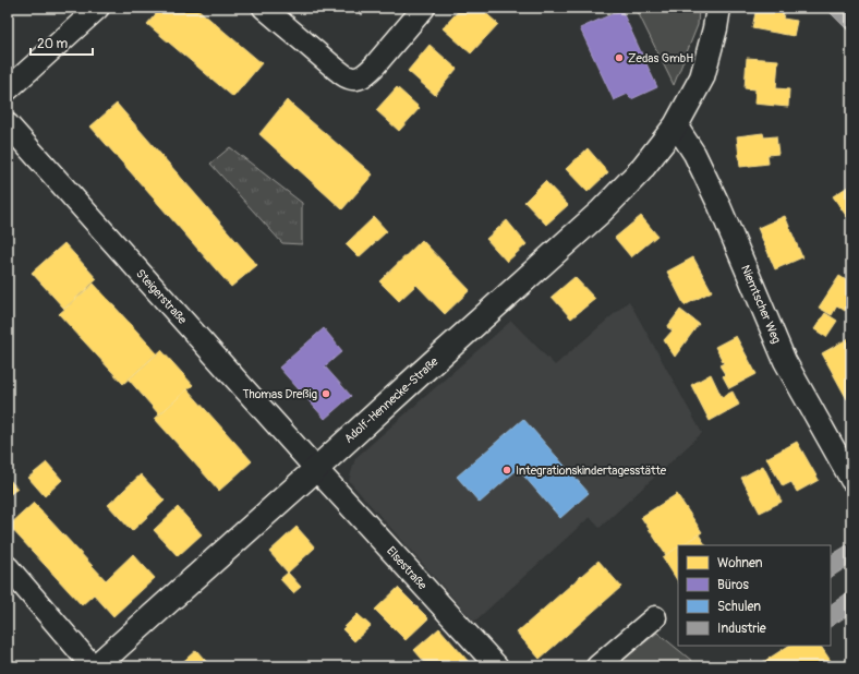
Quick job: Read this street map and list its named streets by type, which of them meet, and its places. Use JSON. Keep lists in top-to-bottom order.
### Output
{
  "streets": {
    "street": [
      "Steigerstraße",
      "Niemtscher Weg",
      "Adolf-Hennecke-Straße",
      "Elsestraße"
    ]
  },
  "crossings": [
    ["Steigerstraße", "Adolf-Hennecke-Straße"],
    ["Steigerstraße", "Elsestraße"],
    ["Niemtscher Weg", "Adolf-Hennecke-Straße"],
    ["Adolf-Hennecke-Straße", "Elsestraße"]
  ],
  "places": ["Zedas GmbH", "Thomas Dreßig", "Integrationskindertagesstätte"],
  "legend": [
    "Wohnen",
    "Büros",
    "Schulen",
    "Industrie"
  ],
  "scale_bar": "20 m"
}
